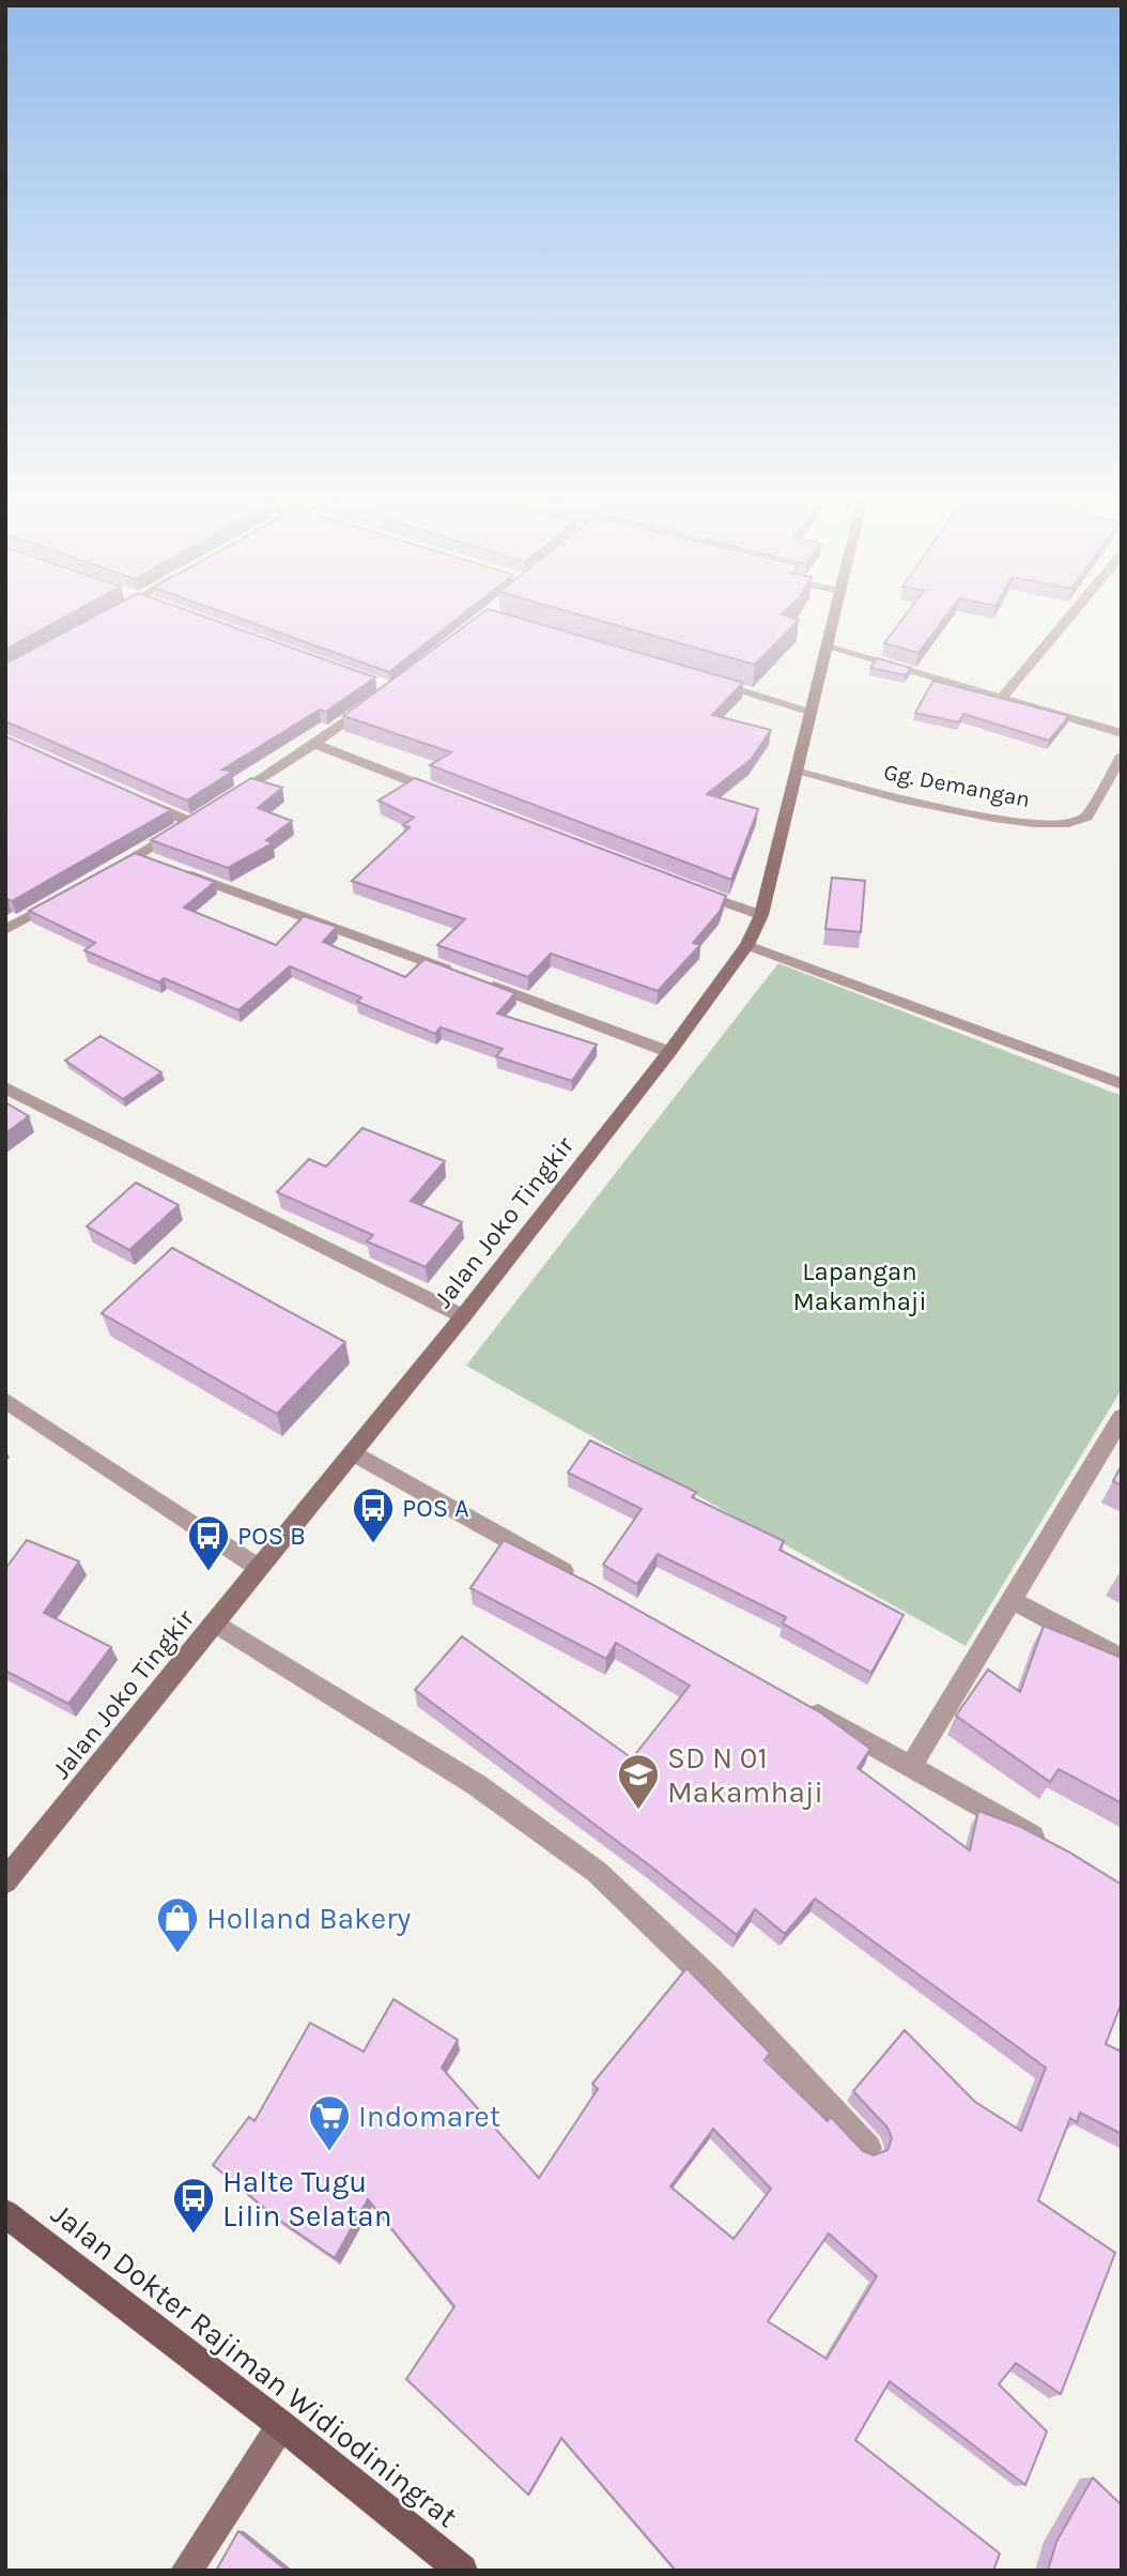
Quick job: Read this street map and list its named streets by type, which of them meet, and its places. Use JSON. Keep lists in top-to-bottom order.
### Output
{
  "streets": {
    "main road": ["Jalan Joko Tingkir", "Jalan Dokter Rajiman Widiodiningrat"],
    "street": ["Gg. Demangan"]
  },
  "crossings": [
    ["Gg. Demangan", "Jalan Joko Tingkir"]
  ],
  "parks": ["Lapangan Makamhaji"],
  "places": {
    "bus stop": ["POS A", "POS B", "Halte Tugu Lilin Selatan"],
    "school or university": ["SD N 01 Makamhaji"],
    "shop": ["Holland Bakery"],
    "supermarket": ["Indomaret"]
  }
}
